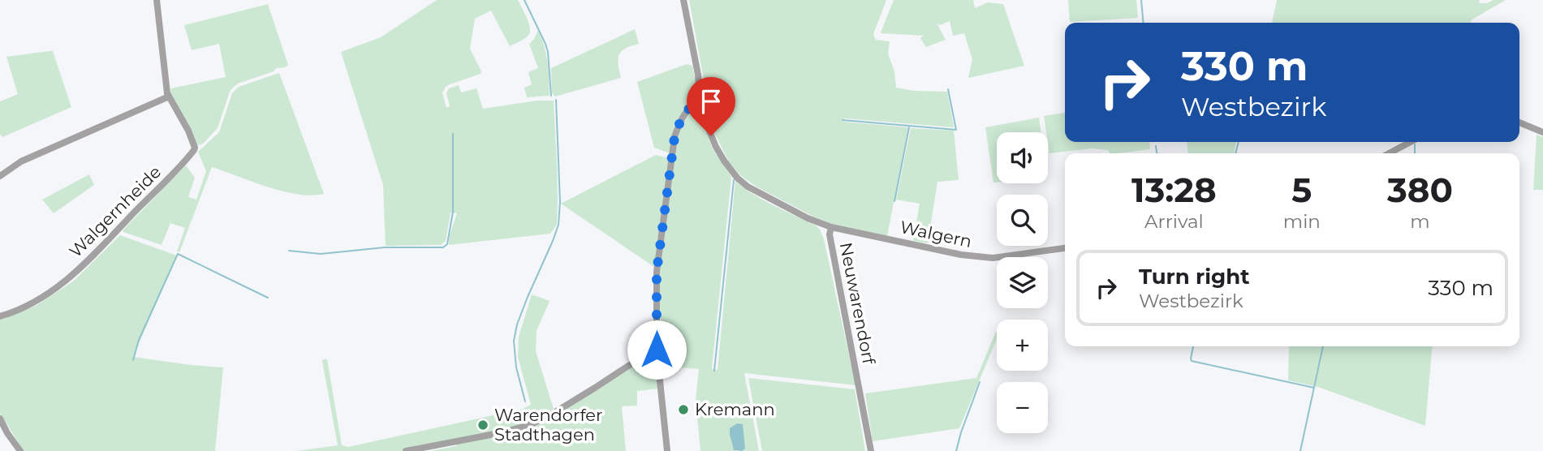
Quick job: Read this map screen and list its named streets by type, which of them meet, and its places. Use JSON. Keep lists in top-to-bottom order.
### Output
{
  "streets": {
    "street": ["Walgernheide", "Walgern", "Neuwarendorf"]
  },
  "crossings": [
    ["Walgern", "Neuwarendorf"]
  ],
  "places": ["Kremann", "Warendorfer Stadthagen"],
  "page": {
    "turn": ["330 m", "Westbezirk"],
    "map_buttons": ["+", "−"],
    "eta": [
      "13:28",
      "Arrival",
      "5",
      "min",
      "380",
      "m"
    ],
    "list": [
      {
        "name": "Turn right",
        "note": "Westbezirk",
        "value": "330 m"
      }
    ]
  }
}
